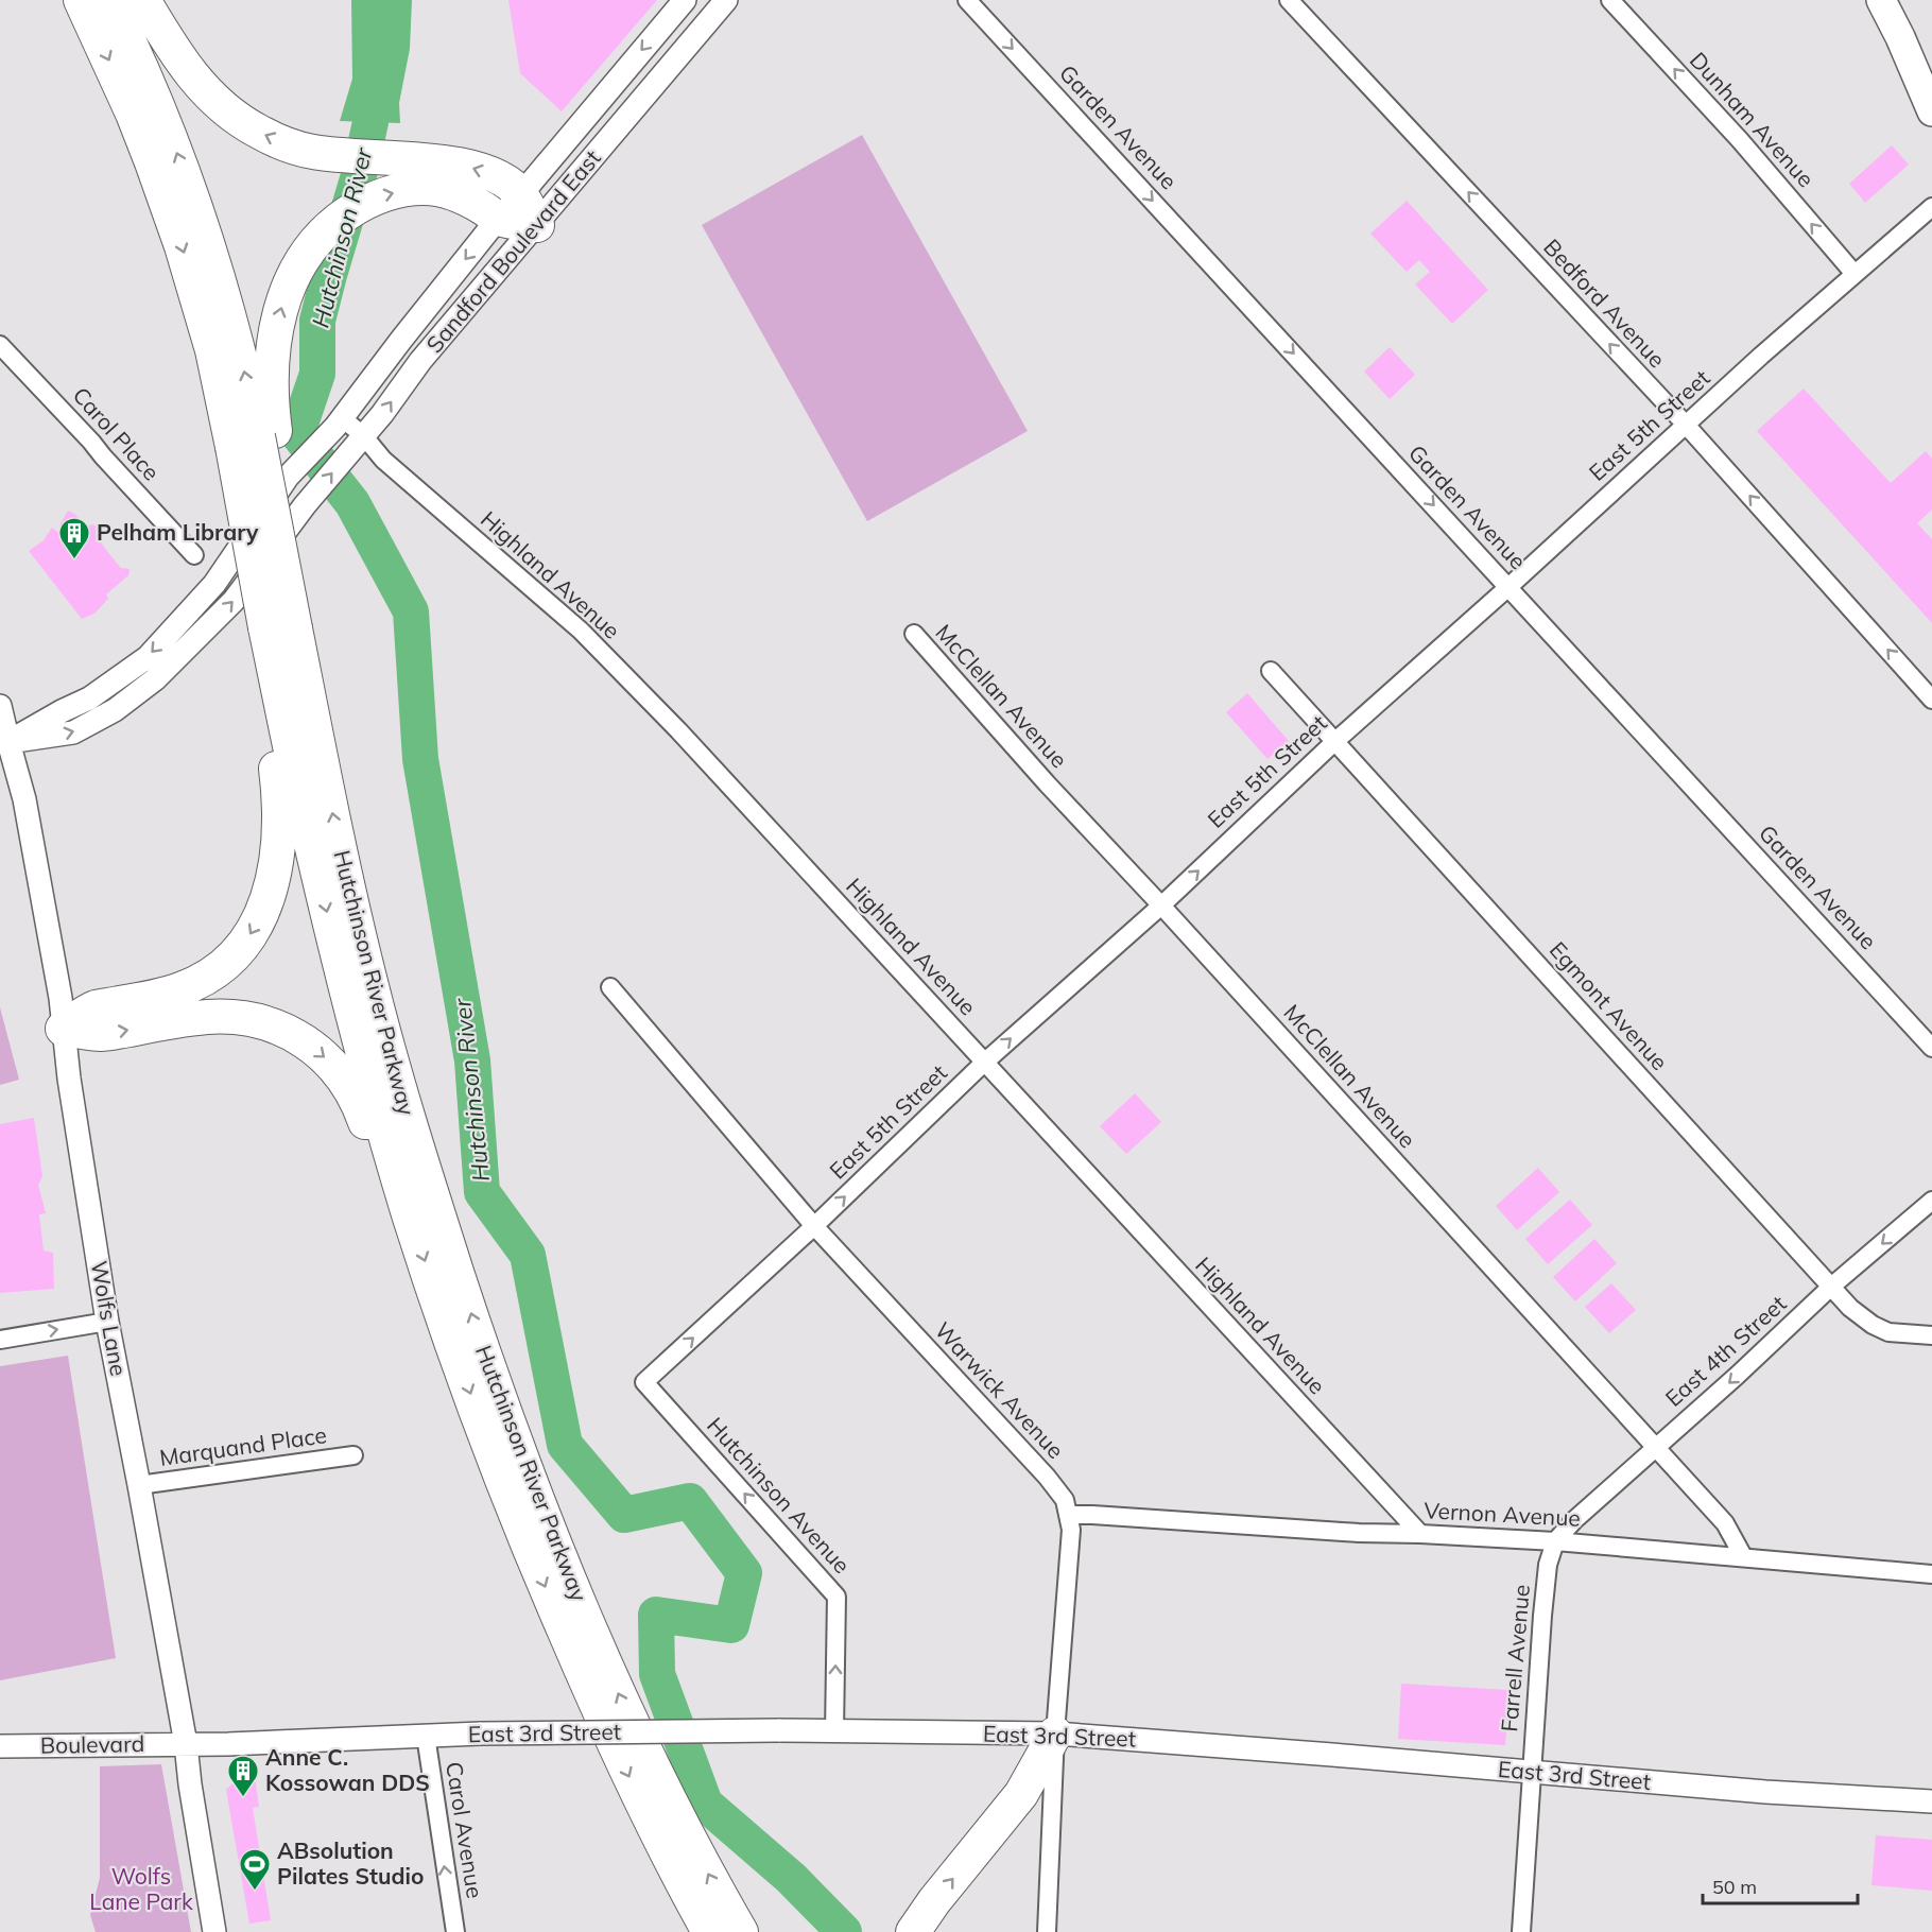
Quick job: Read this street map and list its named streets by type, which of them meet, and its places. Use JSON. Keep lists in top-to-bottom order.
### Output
{
  "streets": {
    "highway": ["Hutchinson River Parkway"],
    "street": [
      "Dunham Avenue",
      "Garden Avenue",
      "Sandford Boulevard East",
      "Bedford Avenue",
      "East 5th Street",
      "Carol Place",
      "Highland Avenue",
      "McClellan Avenue",
      "Egmont Avenue",
      "Wolfs Lane",
      "East 4th Street",
      "Warwick Avenue",
      "Marquand Place",
      "Hutchinson Avenue",
      "Vernon Avenue",
      "Farrell Avenue",
      "East 3rd Street",
      "Boulevard",
      "Carol Avenue"
    ]
  },
  "crossings": [
    ["Dunham Avenue", "East 5th Street"],
    ["Garden Avenue", "East 5th Street"],
    ["Sandford Boulevard East", "Highland Avenue"],
    ["Sandford Boulevard East", "Wolfs Lane"],
    ["Bedford Avenue", "East 5th Street"],
    ["East 5th Street", "Highland Avenue"],
    ["East 5th Street", "McClellan Avenue"],
    ["East 5th Street", "Egmont Avenue"],
    ["East 5th Street", "Warwick Avenue"],
    ["East 5th Street", "Hutchinson Avenue"],
    ["Highland Avenue", "Vernon Avenue"],
    ["McClellan Avenue", "East 4th Street"],
    ["McClellan Avenue", "Vernon Avenue"],
    ["Egmont Avenue", "East 4th Street"],
    ["Wolfs Lane", "Marquand Place"],
    ["Wolfs Lane", "East 3rd Street"],
    ["Wolfs Lane", "Boulevard"],
    ["East 4th Street", "Vernon Avenue"],
    ["East 4th Street", "Farrell Avenue"],
    ["Warwick Avenue", "Vernon Avenue"],
    ["Warwick Avenue", "East 3rd Street"],
    ["Hutchinson Avenue", "East 3rd Street"],
    ["Vernon Avenue", "Farrell Avenue"],
    ["Farrell Avenue", "East 3rd Street"],
    ["East 3rd Street", "Boulevard"],
    ["East 3rd Street", "Carol Avenue"]
  ],
  "one_way": [
    "Dunham Avenue",
    "Garden Avenue",
    "Bedford Avenue",
    "East 5th Street",
    "East 4th Street",
    "Hutchinson Avenue",
    "Carol Avenue"
  ],
  "water": ["Hutchinson River"],
  "parks": ["Wolfs Lane Park"],
  "places": {
    "building": ["Pelham Library", "Anne C. Kossowan DDS"],
    "sports": ["ABsolution Pilates Studio"]
  },
  "scale_bar": "50 m"
}
